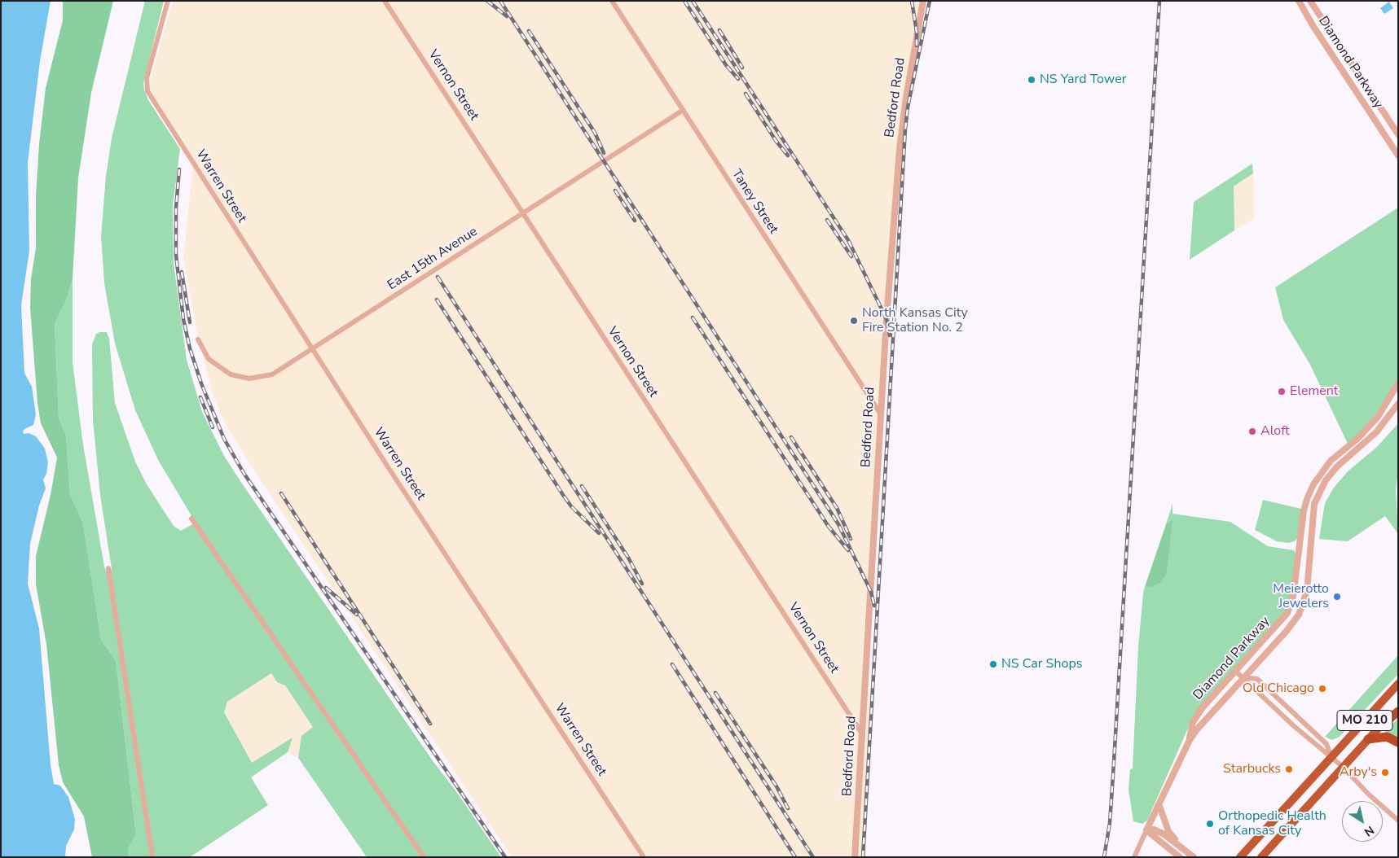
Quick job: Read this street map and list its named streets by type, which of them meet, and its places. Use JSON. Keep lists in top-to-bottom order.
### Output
{
  "streets": {
    "highway": ["MO 210"],
    "street": [
      "Diamond Parkway",
      "Vernon Street",
      "Bedford Road",
      "Warren Street",
      "Taney Street",
      "East 15th Avenue"
    ]
  },
  "crossings": [
    ["Vernon Street", "Bedford Road"],
    ["Vernon Street", "East 15th Avenue"],
    ["Bedford Road", "Taney Street"],
    ["Warren Street", "East 15th Avenue"],
    ["Taney Street", "East 15th Avenue"]
  ],
  "places": [
    "NS Yard Tower",
    "North Kansas City Fire Station No. 2",
    "Element",
    "Aloft",
    "Meierotto Jewelers",
    "NS Car Shops",
    "Old Chicago",
    "Starbucks",
    "Arby's",
    "Orthopedic Health of Kansas City"
  ],
  "north": "bottom right"
}
